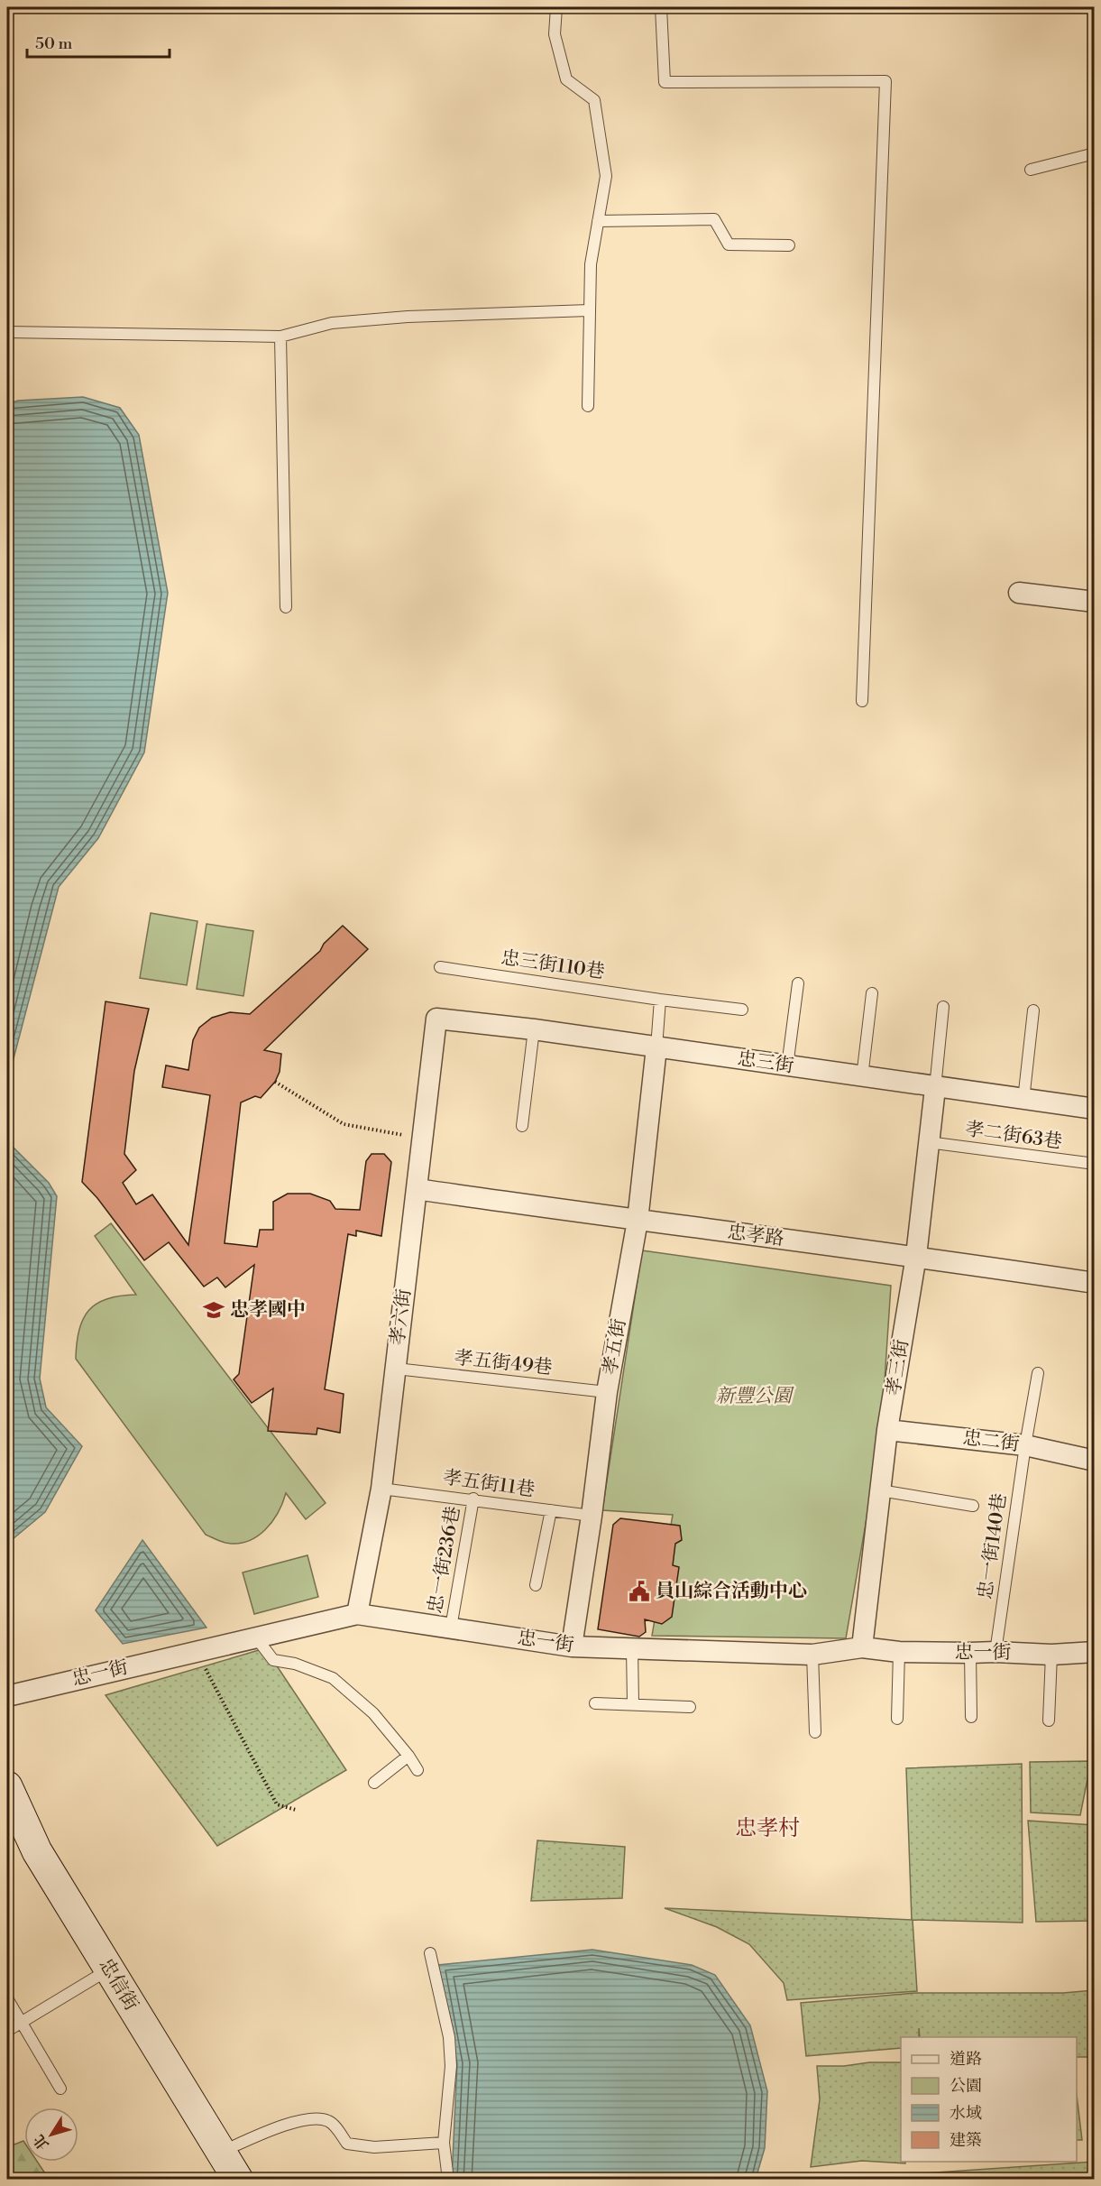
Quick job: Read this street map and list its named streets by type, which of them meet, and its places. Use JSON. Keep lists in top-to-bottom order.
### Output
{
  "streets": {
    "street": [
      "忠三街",
      "忠孝路",
      "孝六街",
      "孝五街",
      "孝三街",
      "忠二街",
      "忠一街",
      "忠信街"
    ],
    "lane": [
      "忠三街110巷",
      "孝二街63巷",
      "孝五街49巷",
      "孝五街11巷",
      "忠一街140巷",
      "忠一街236巷"
    ]
  },
  "crossings": [
    ["忠三街", "孝六街"],
    ["忠三街", "孝五街"],
    ["忠三街", "孝三街"],
    ["孝二街63巷", "孝三街"],
    ["忠孝路", "孝六街"],
    ["忠孝路", "孝五街"],
    ["忠孝路", "孝三街"],
    ["孝六街", "孝五街49巷"],
    ["孝六街", "孝五街11巷"],
    ["孝六街", "忠一街"],
    ["孝五街", "孝五街49巷"],
    ["孝五街", "孝五街11巷"],
    ["孝五街", "忠一街"],
    ["孝三街", "忠二街"],
    ["孝三街", "忠一街"],
    ["忠二街", "忠一街140巷"],
    ["孝五街11巷", "忠一街236巷"],
    ["忠一街140巷", "忠一街"],
    ["忠一街236巷", "忠一街"]
  ],
  "districts": ["忠孝村"],
  "parks": ["新豐公園"],
  "places": {
    "school or university": ["忠孝國中"],
    "public building": ["員山綜合活動中心"]
  },
  "legend": [
    "道路",
    "公園",
    "水域",
    "建築"
  ],
  "scale_bar": "50 m",
  "north": "bottom left"
}
